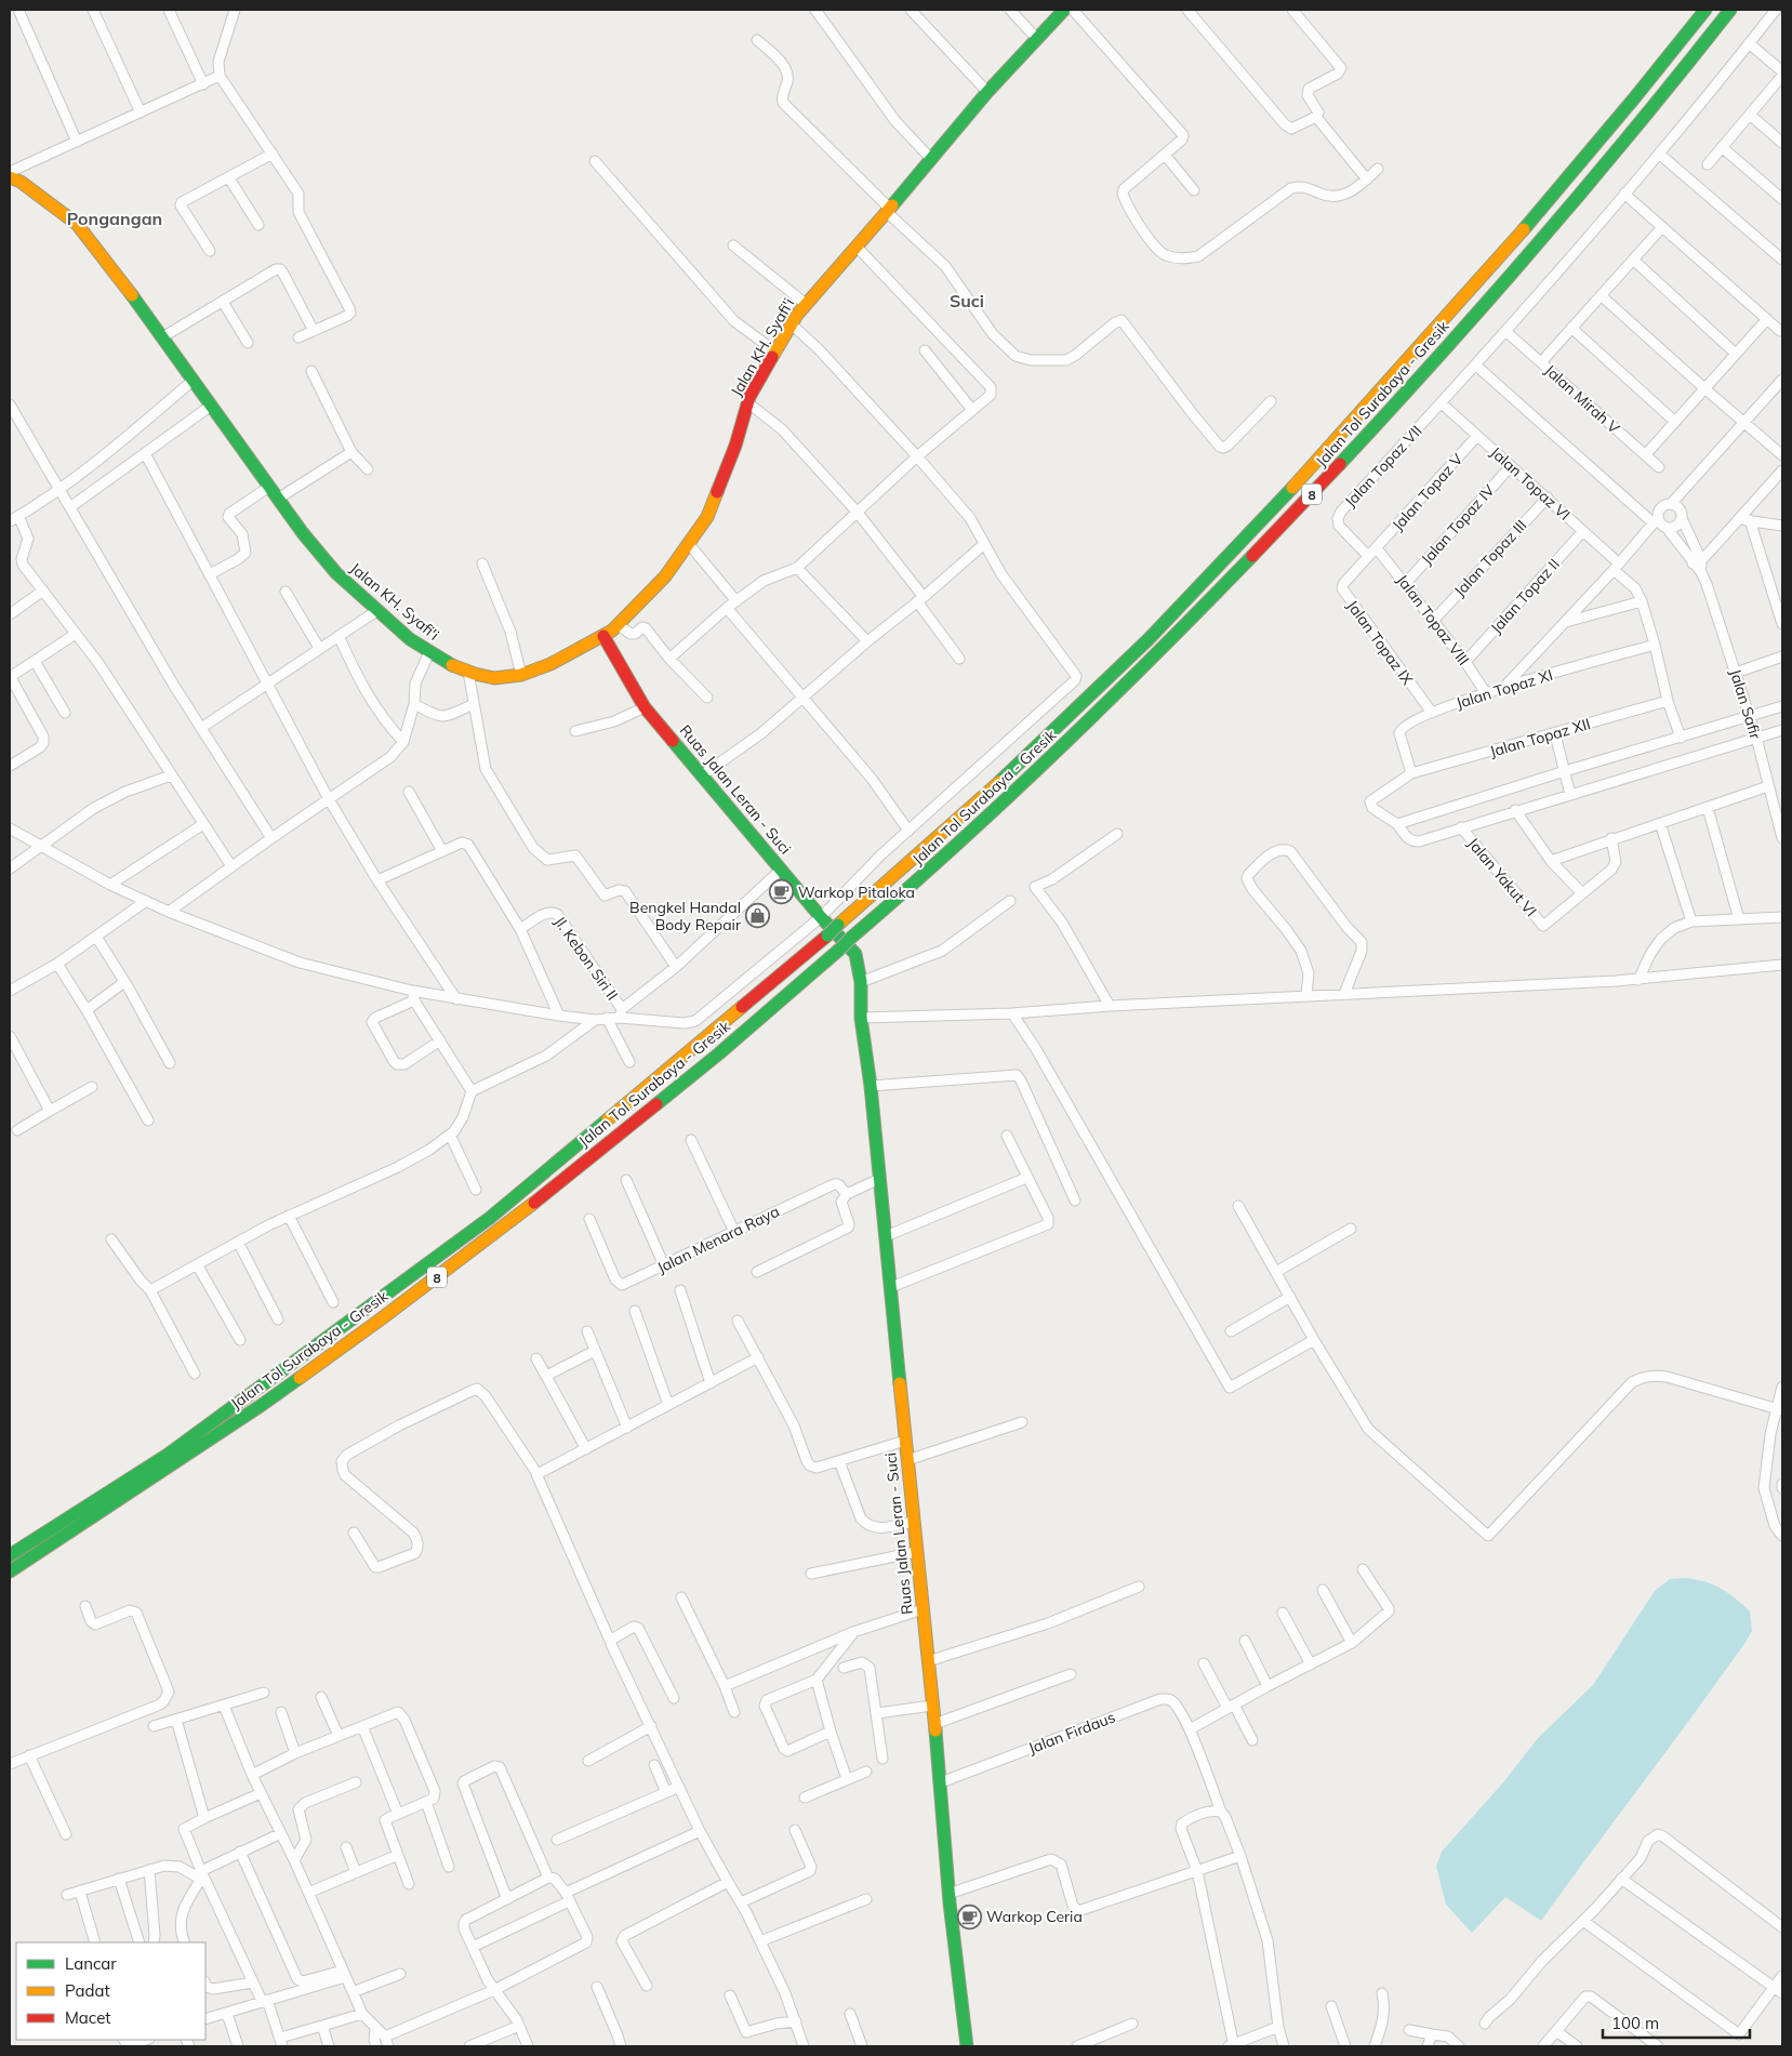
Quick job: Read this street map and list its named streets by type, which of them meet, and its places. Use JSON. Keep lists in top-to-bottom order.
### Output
{
  "streets": {
    "main road": [
      "Jalan KH. Syafi'i",
      "Jalan Tol Surabaya - Gresik",
      "8",
      "Ruas Jalan Leran - Suci"
    ],
    "street": [
      "Jalan Mirah V",
      "Jalan Topaz VII",
      "Jalan Topaz VI",
      "Jalan Topaz V",
      "Jalan Topaz IV",
      "Jalan Topaz III",
      "Jalan Topaz II",
      "Jalan Topaz VIII",
      "Jalan Topaz IX",
      "Jalan Topaz XI",
      "Jalan Safir",
      "Jalan Topaz XII",
      "Jalan Yakut VI",
      "Jl. Kebon Siri II",
      "Jalan Menara Raya",
      "Jalan Firdaus"
    ]
  },
  "crossings": [
    ["Jalan KH. Syafi'i", "Ruas Jalan Leran - Suci"],
    ["Jalan Topaz VII", "Jalan Topaz VI"],
    ["Jalan Topaz VII", "Jalan Topaz IX"],
    ["Jalan Topaz VI", "Jalan Topaz V"],
    ["Jalan Topaz VI", "Jalan Topaz IV"],
    ["Jalan Topaz VI", "Jalan Topaz III"],
    ["Jalan Topaz VI", "Jalan Topaz II"],
    ["Jalan Topaz V", "Jalan Topaz VIII"],
    ["Jalan Topaz V", "Jalan Topaz IX"],
    ["Jalan Topaz IV", "Jalan Topaz VIII"],
    ["Jalan Topaz III", "Jalan Topaz VIII"],
    ["Jalan Topaz II", "Jalan Topaz VIII"],
    ["Jalan Topaz VIII", "Jalan Topaz IX"],
    ["Jalan Topaz VIII", "Jalan Topaz XI"],
    ["Jalan Topaz IX", "Jalan Topaz XI"],
    ["Jalan Topaz XI", "Jalan Topaz XII"],
    ["Ruas Jalan Leran - Suci", "Jalan Firdaus"]
  ],
  "districts": ["Pongangan", "Suci"],
  "places": {
    "cafe": ["Warkop Pitaloka", "Warkop Ceria"],
    "shop": ["Bengkel Handal Body Repair"]
  },
  "legend": ["Lancar", "Padat", "Macet"],
  "scale_bar": "100 m"
}
